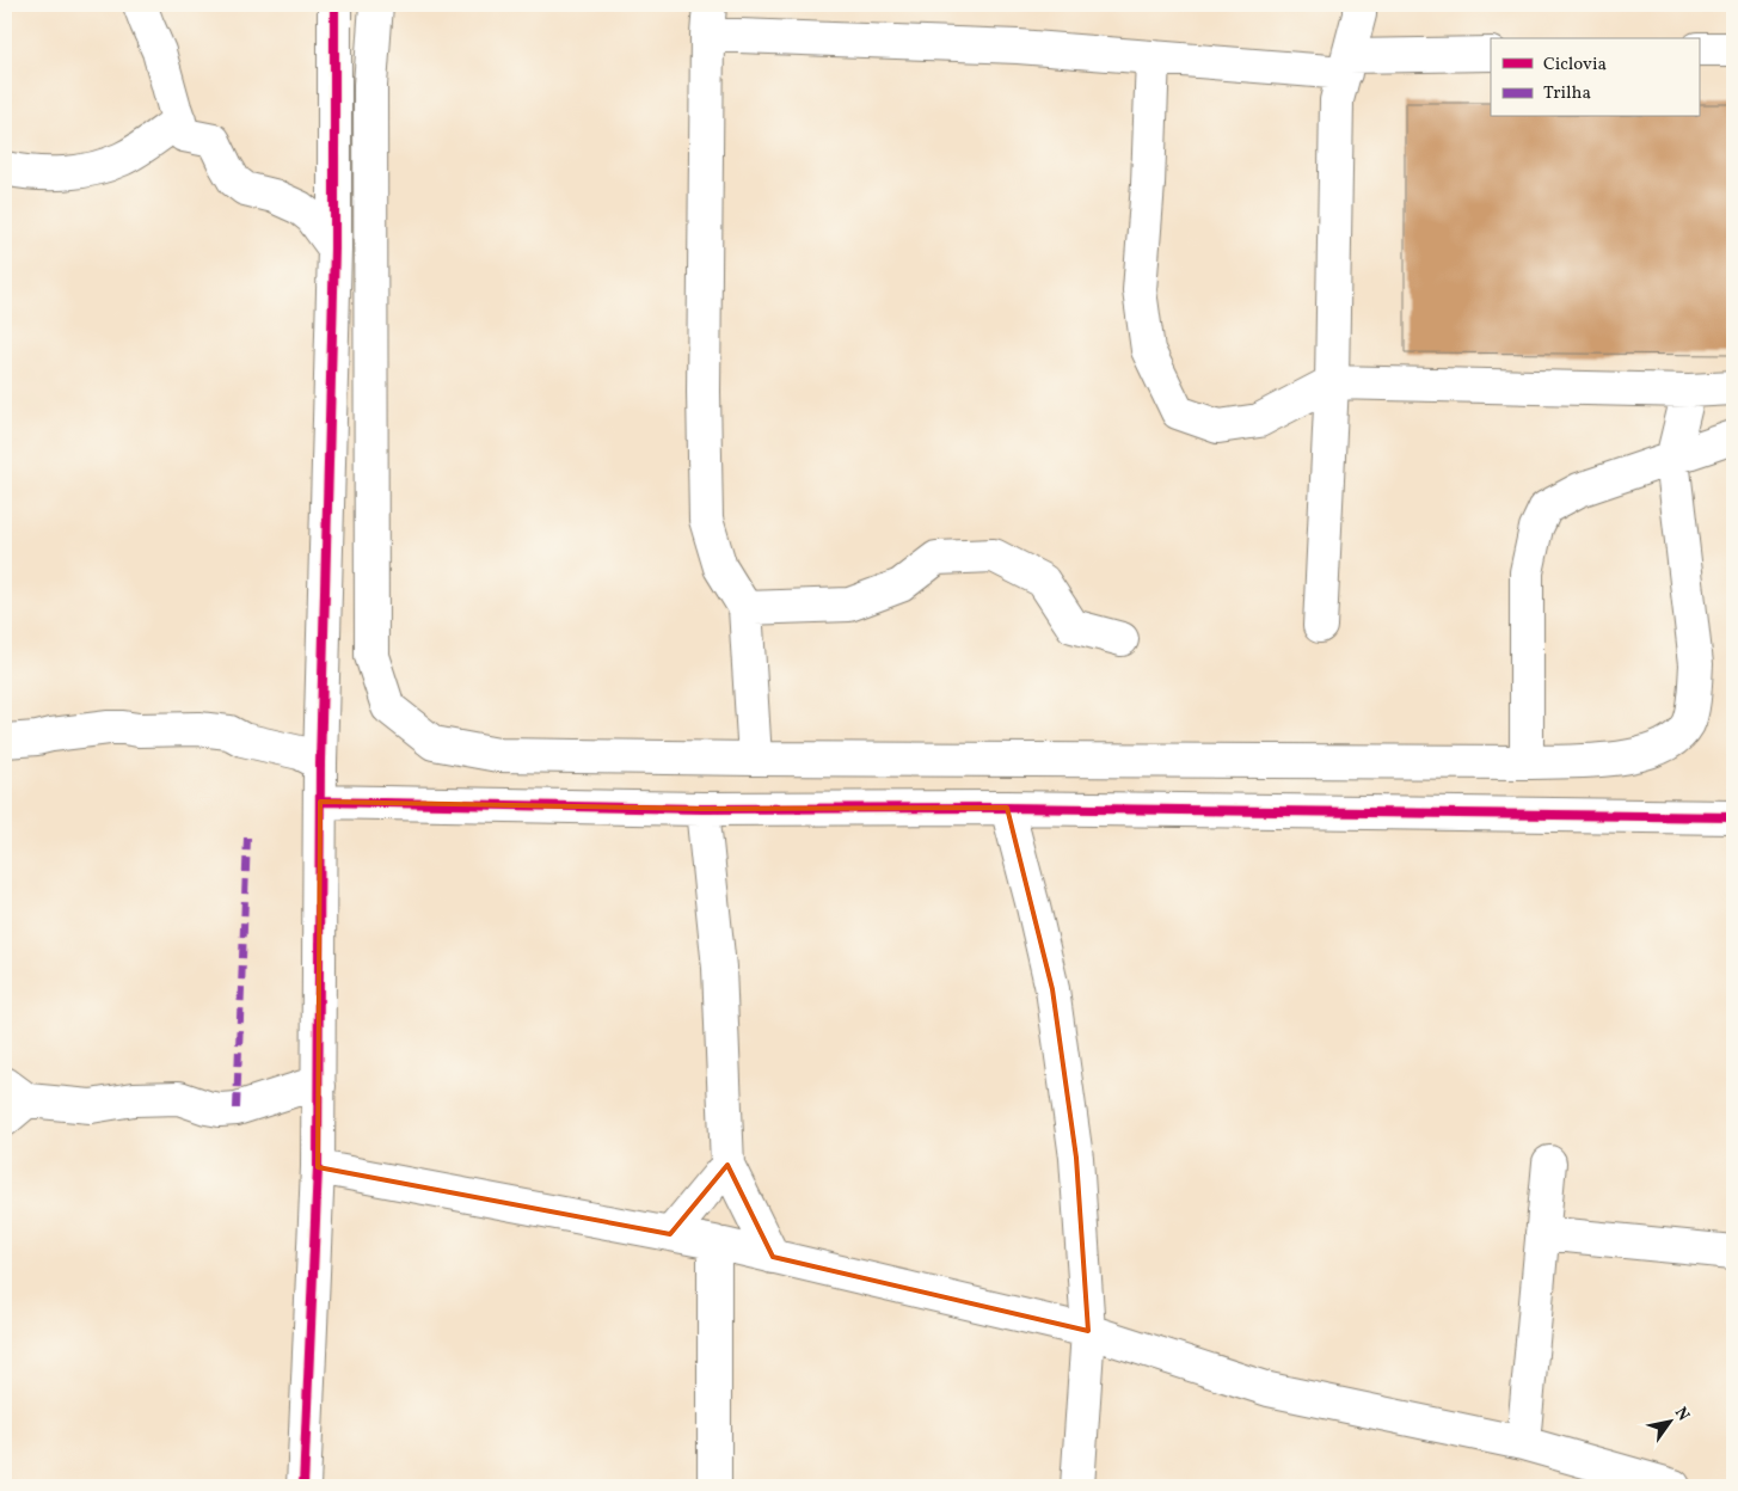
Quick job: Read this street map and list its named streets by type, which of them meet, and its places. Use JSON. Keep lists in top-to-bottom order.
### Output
{
  "legend": ["Ciclovia", "Trilha"],
  "north": "top right"
}
